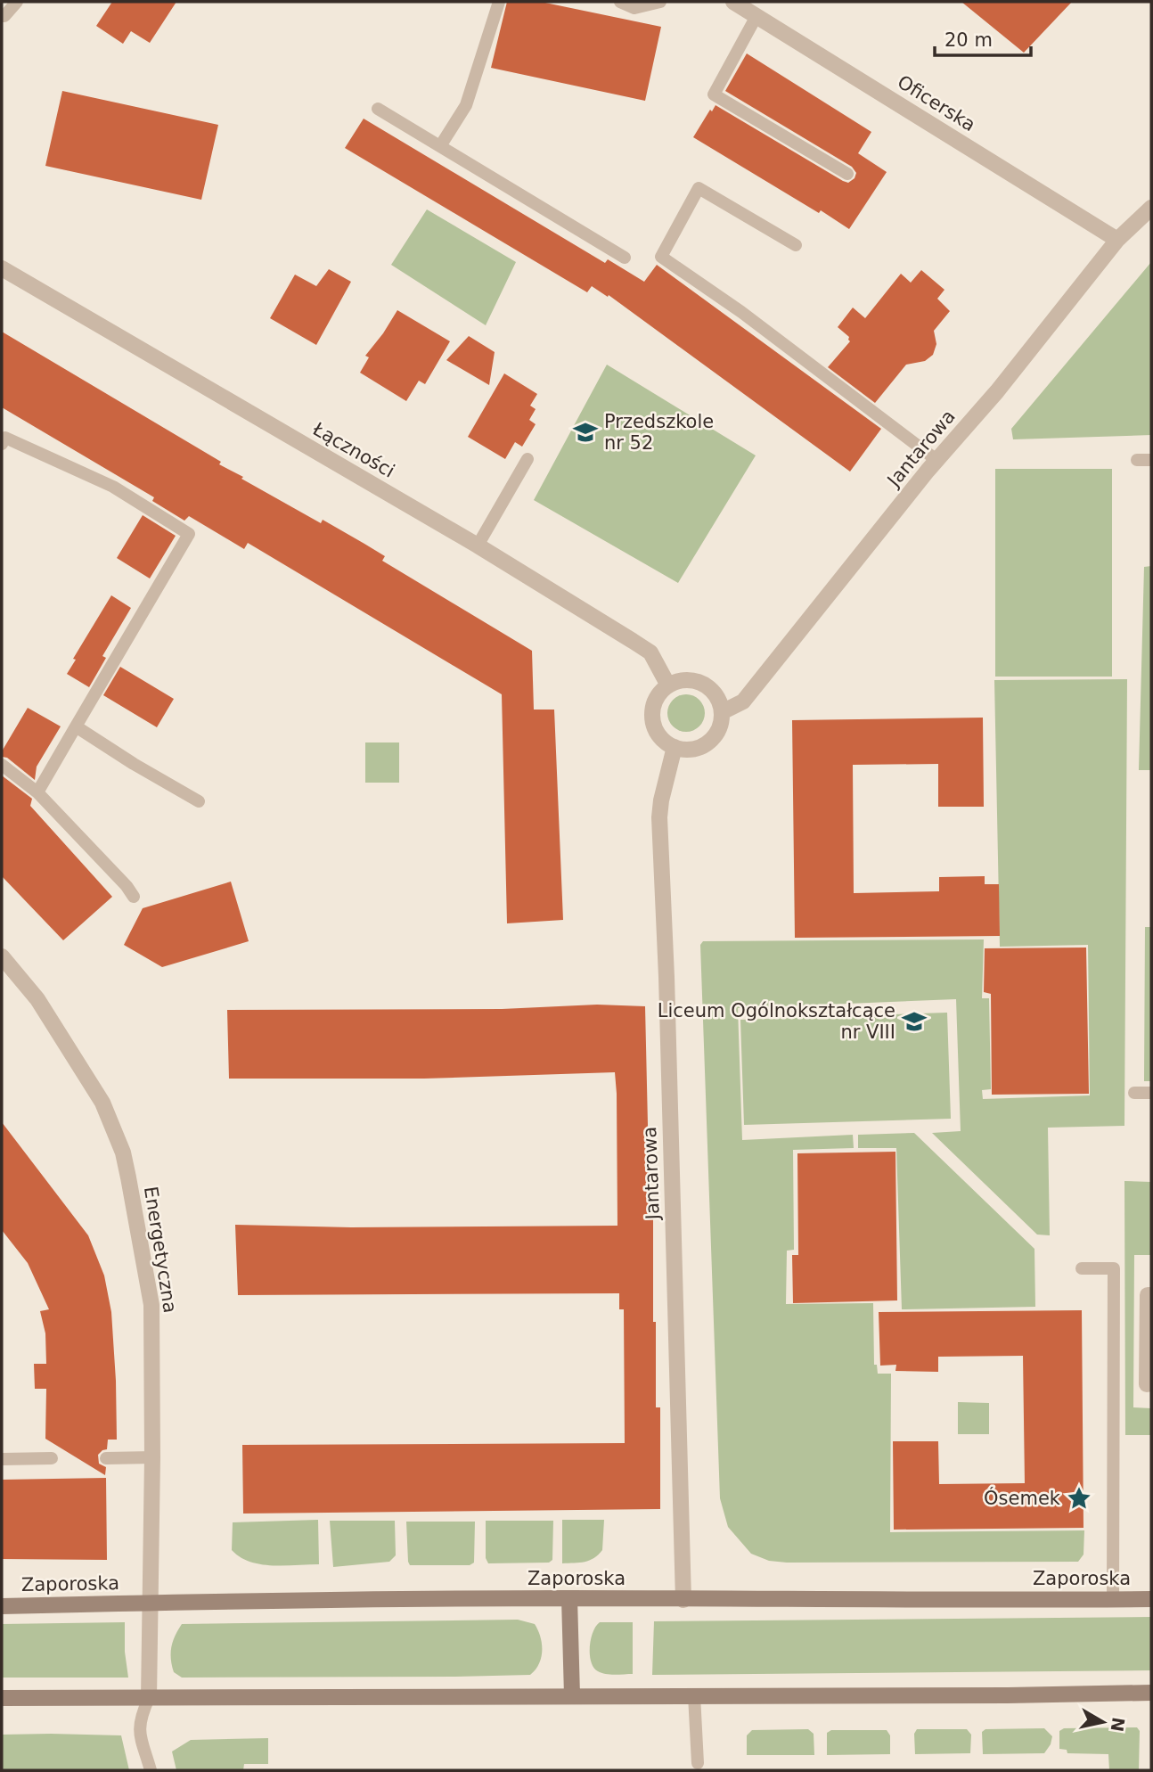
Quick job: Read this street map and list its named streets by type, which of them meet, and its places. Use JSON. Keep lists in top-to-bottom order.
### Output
{
  "streets": {
    "main road": ["Zaporoska"],
    "street": [
      "Oficerska",
      "Jantarowa",
      "Łączności",
      "Energetyczna"
    ]
  },
  "crossings": [
    ["Oficerska", "Jantarowa"],
    ["Jantarowa", "Łączności"],
    ["Jantarowa", "Zaporoska"],
    ["Energetyczna", "Zaporoska"]
  ],
  "places": {
    "school or university": ["Przedszkole nr 52", "Liceum Ogólnokształcące nr VIII"],
    "place": ["Ósemek"]
  },
  "scale_bar": "20 m",
  "north": "right"
}
